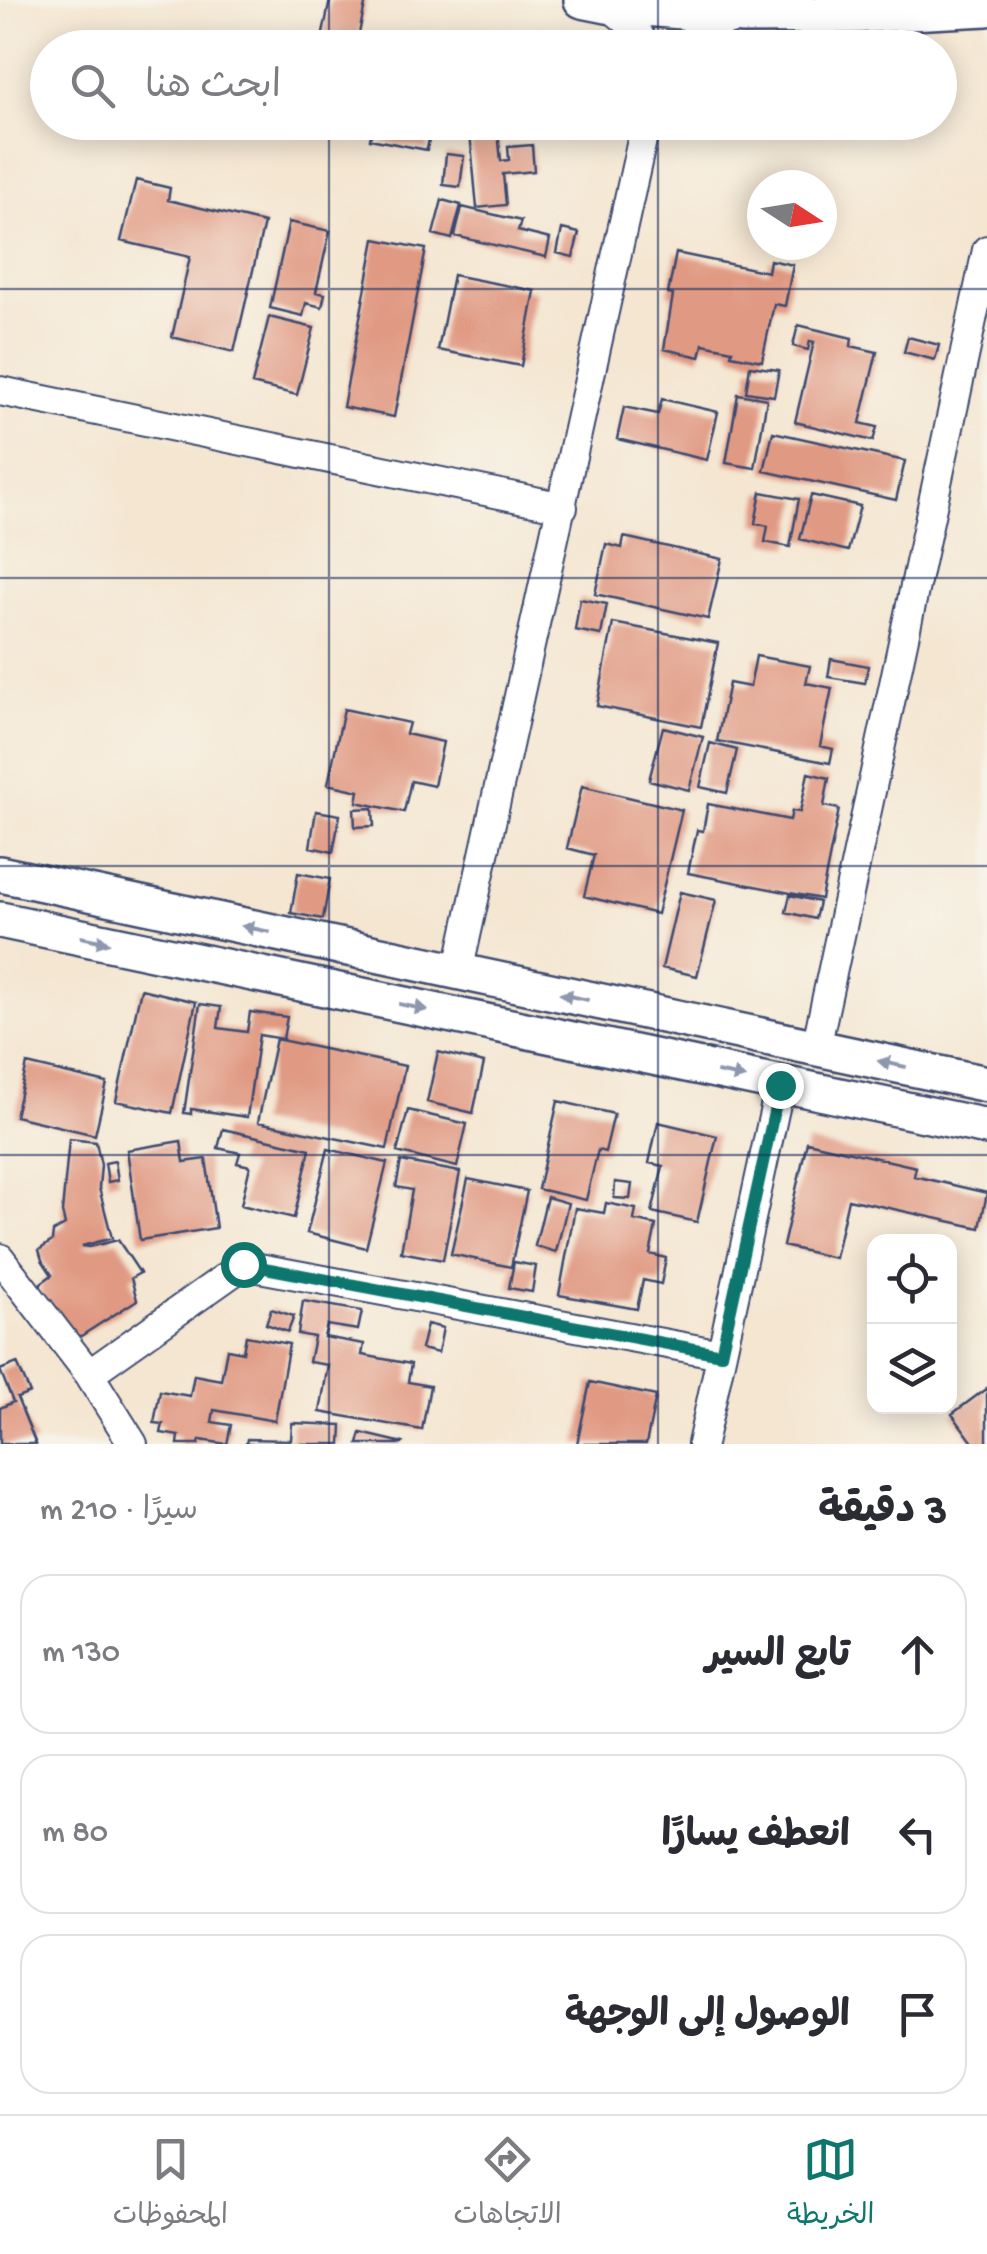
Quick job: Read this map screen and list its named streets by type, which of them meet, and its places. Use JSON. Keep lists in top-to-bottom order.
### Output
{
  "north": "right",
  "page": {
    "search": "ابحث هنا",
    "heading": ["3 دقيقة", "سيرًا · 210 m"],
    "list": [
      ["تابع السير", "130 m"],
      ["انعطف يسارًا", "80 m"],
      "الوصول إلى الوجهة"
    ],
    "nav": ["الخريطة", "الاتجاهات", "المحفوظات"]
  }
}
